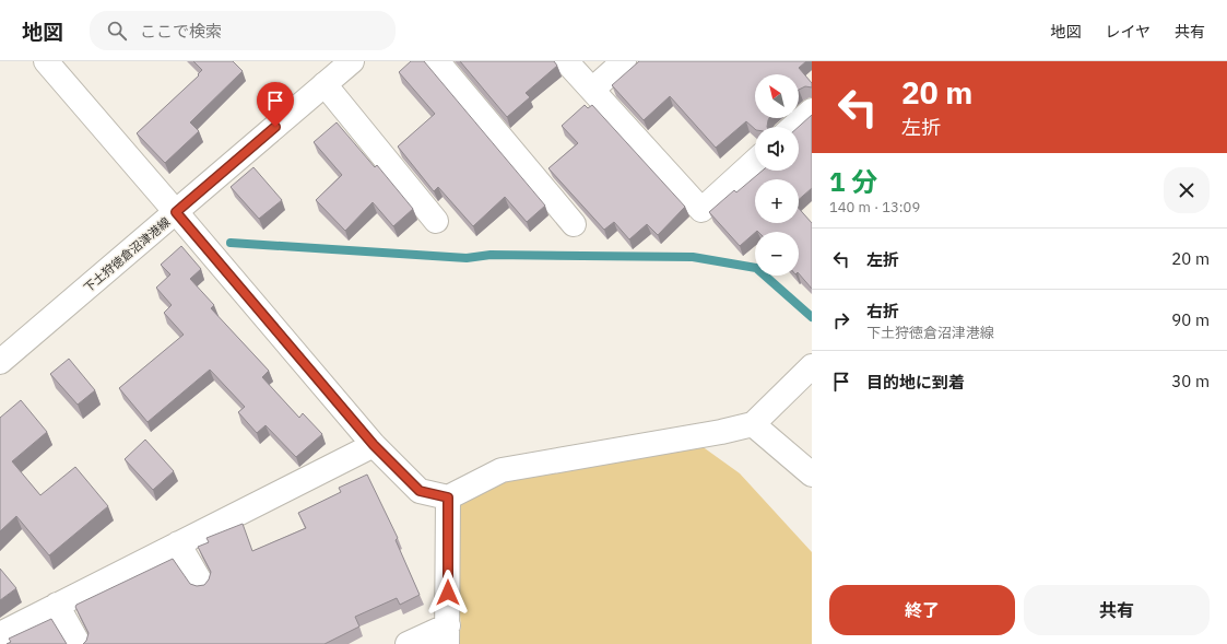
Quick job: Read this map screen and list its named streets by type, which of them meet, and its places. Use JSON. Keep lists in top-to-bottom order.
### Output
{
  "streets": {
    "street": ["下土狩徳倉沼津港線"]
  },
  "north": "top left",
  "page": {
    "header": "地図",
    "search": "ここで検索",
    "nav": ["地図", "レイヤ", "共有"],
    "turn": ["20 m", "左折"],
    "map_buttons": ["+", "−"],
    "heading": ["1 分", "140 m · 13:09"],
    "list": [
      {
        "name": "左折",
        "value": "20 m"
      },
      {
        "name": "右折",
        "note": "下土狩徳倉沼津港線",
        "value": "90 m"
      },
      {
        "name": "目的地に到着",
        "value": "30 m"
      }
    ],
    "buttons": ["終了", "共有"]
  }
}
